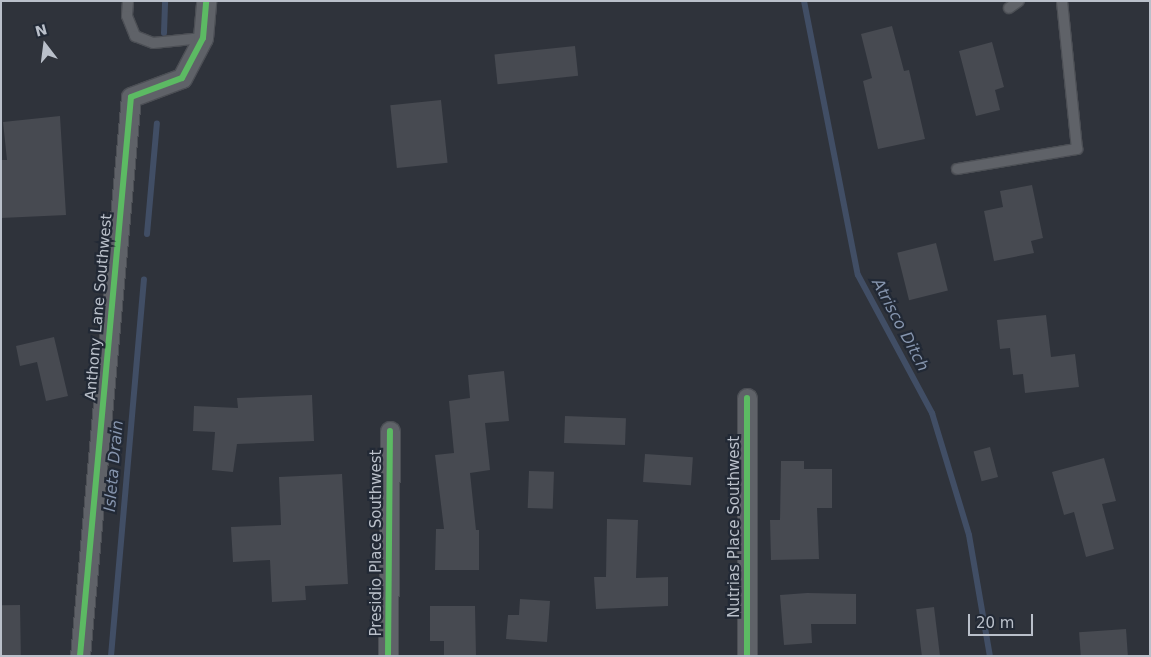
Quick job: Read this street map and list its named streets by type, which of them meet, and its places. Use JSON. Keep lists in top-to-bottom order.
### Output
{
  "streets": {
    "street": ["Anthony Lane Southwest", "Nutrias Place Southwest", "Presidio Place Southwest"]
  },
  "water": ["Atrisco Ditch", "Isleta Drain"],
  "scale_bar": "20 m",
  "north": "top"
}
